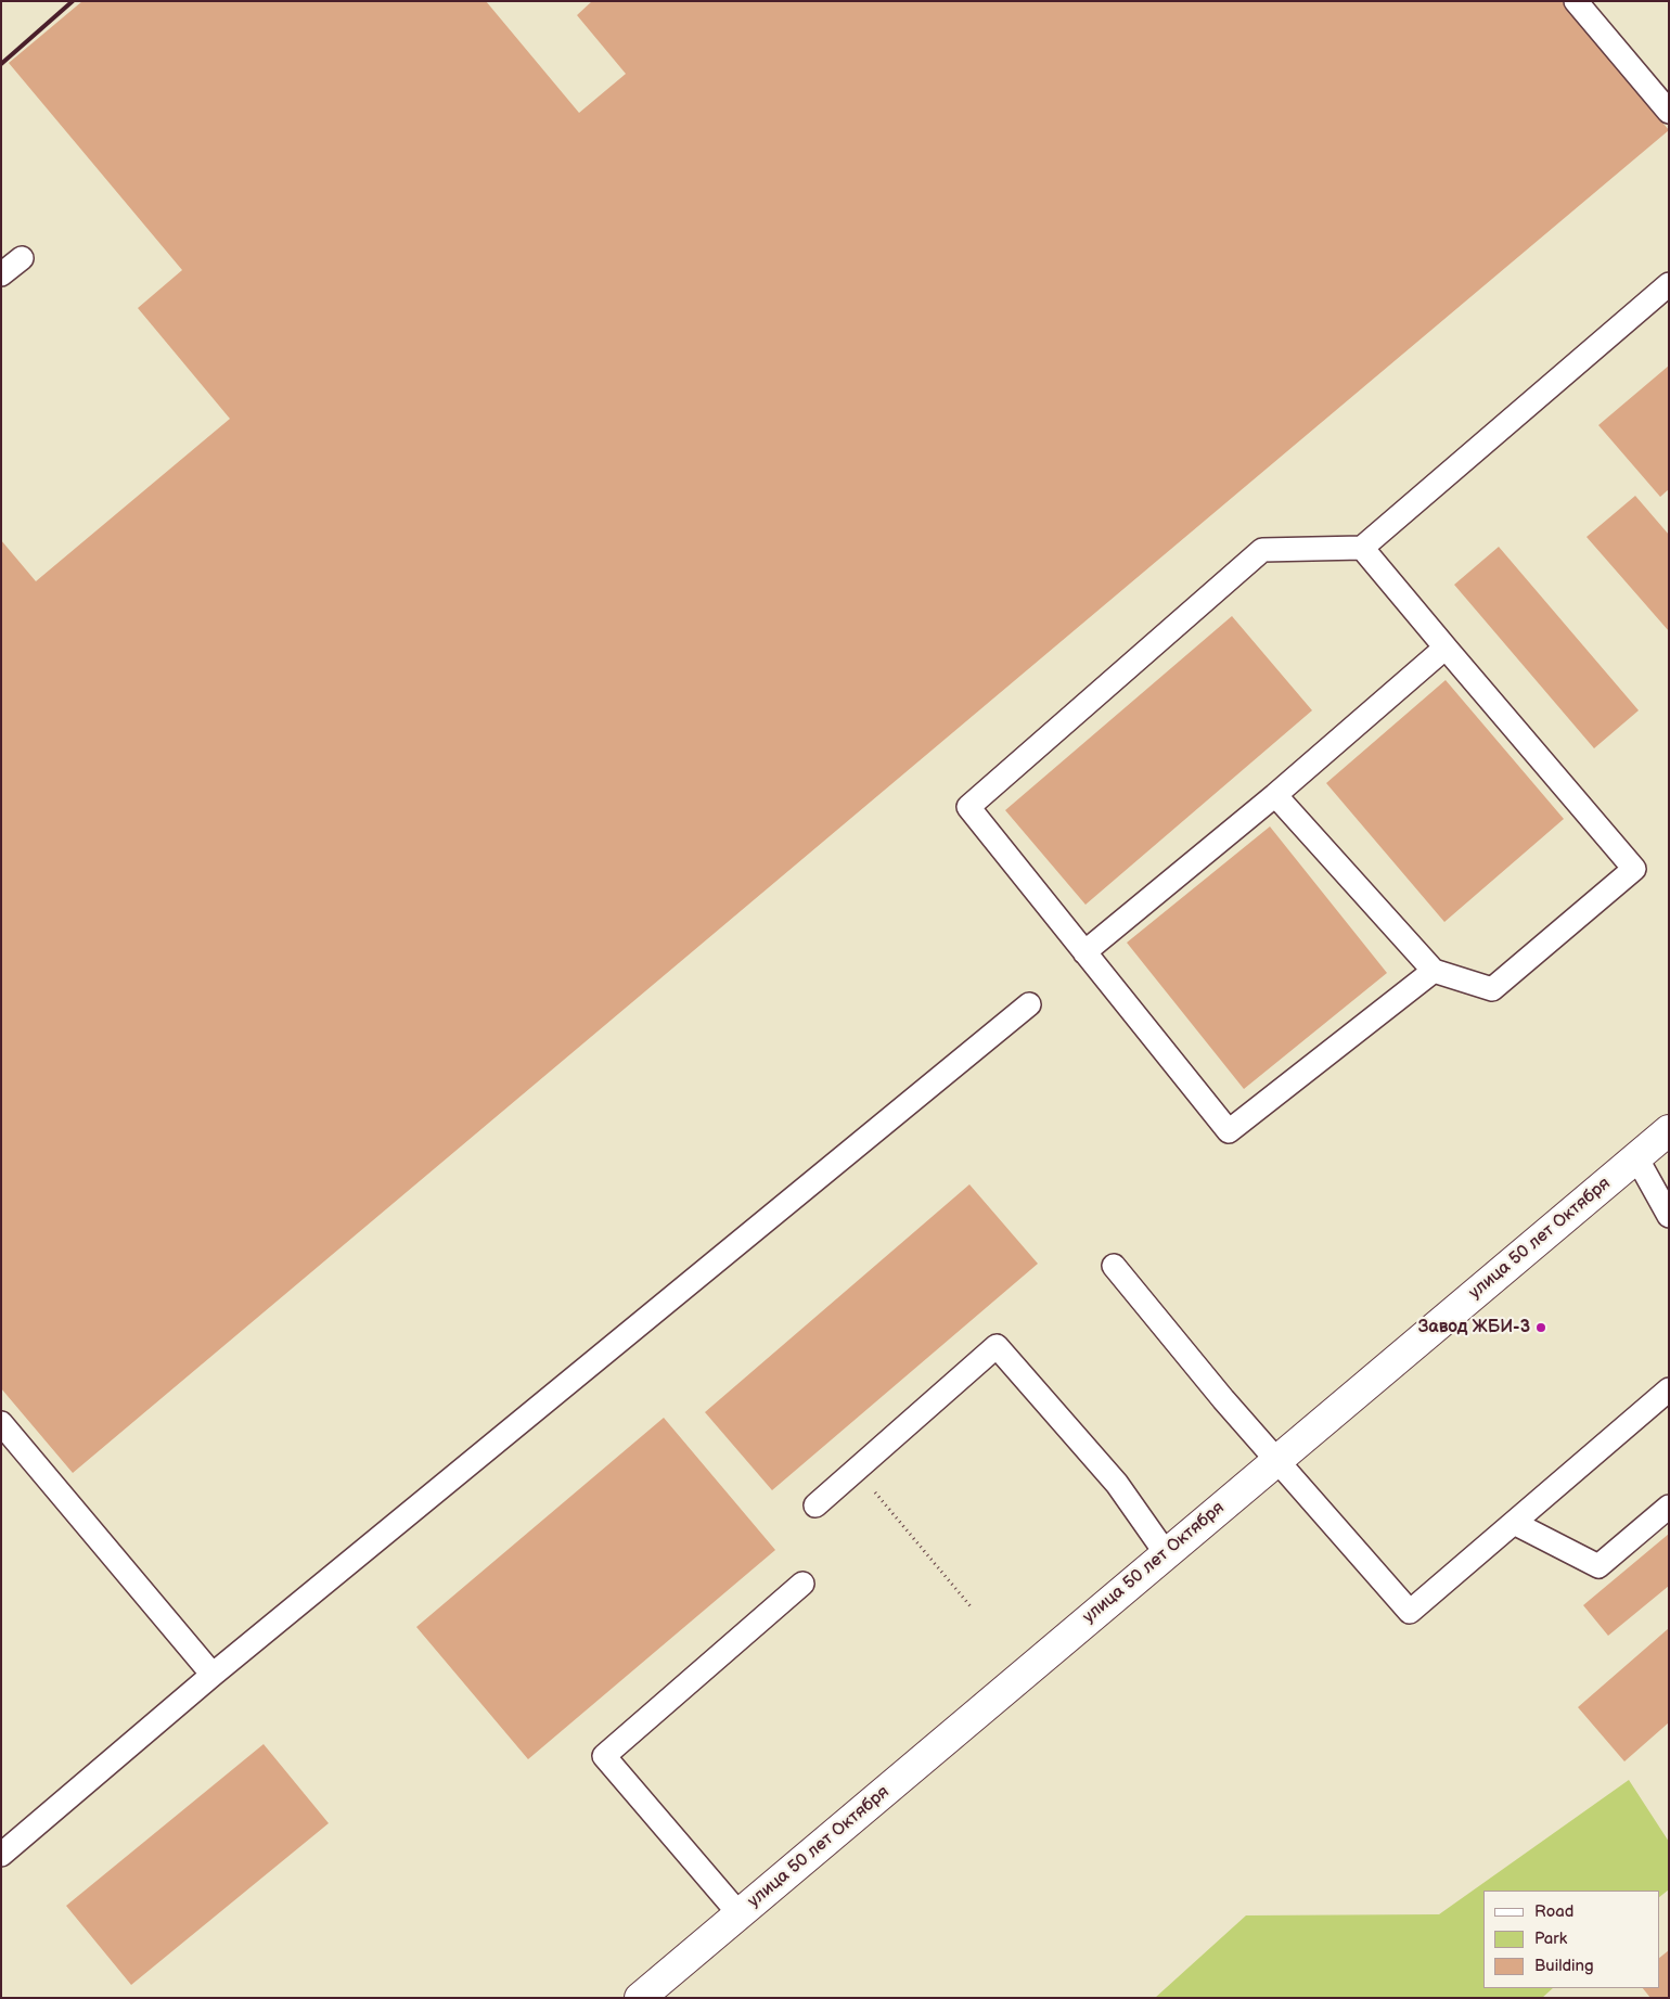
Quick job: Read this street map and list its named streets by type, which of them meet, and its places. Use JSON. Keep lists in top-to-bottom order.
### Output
{
  "streets": {
    "main road": ["улица 50 лет Октября"]
  },
  "places": ["Завод ЖБИ-3"],
  "legend": ["Road", "Park", "Building"]
}
